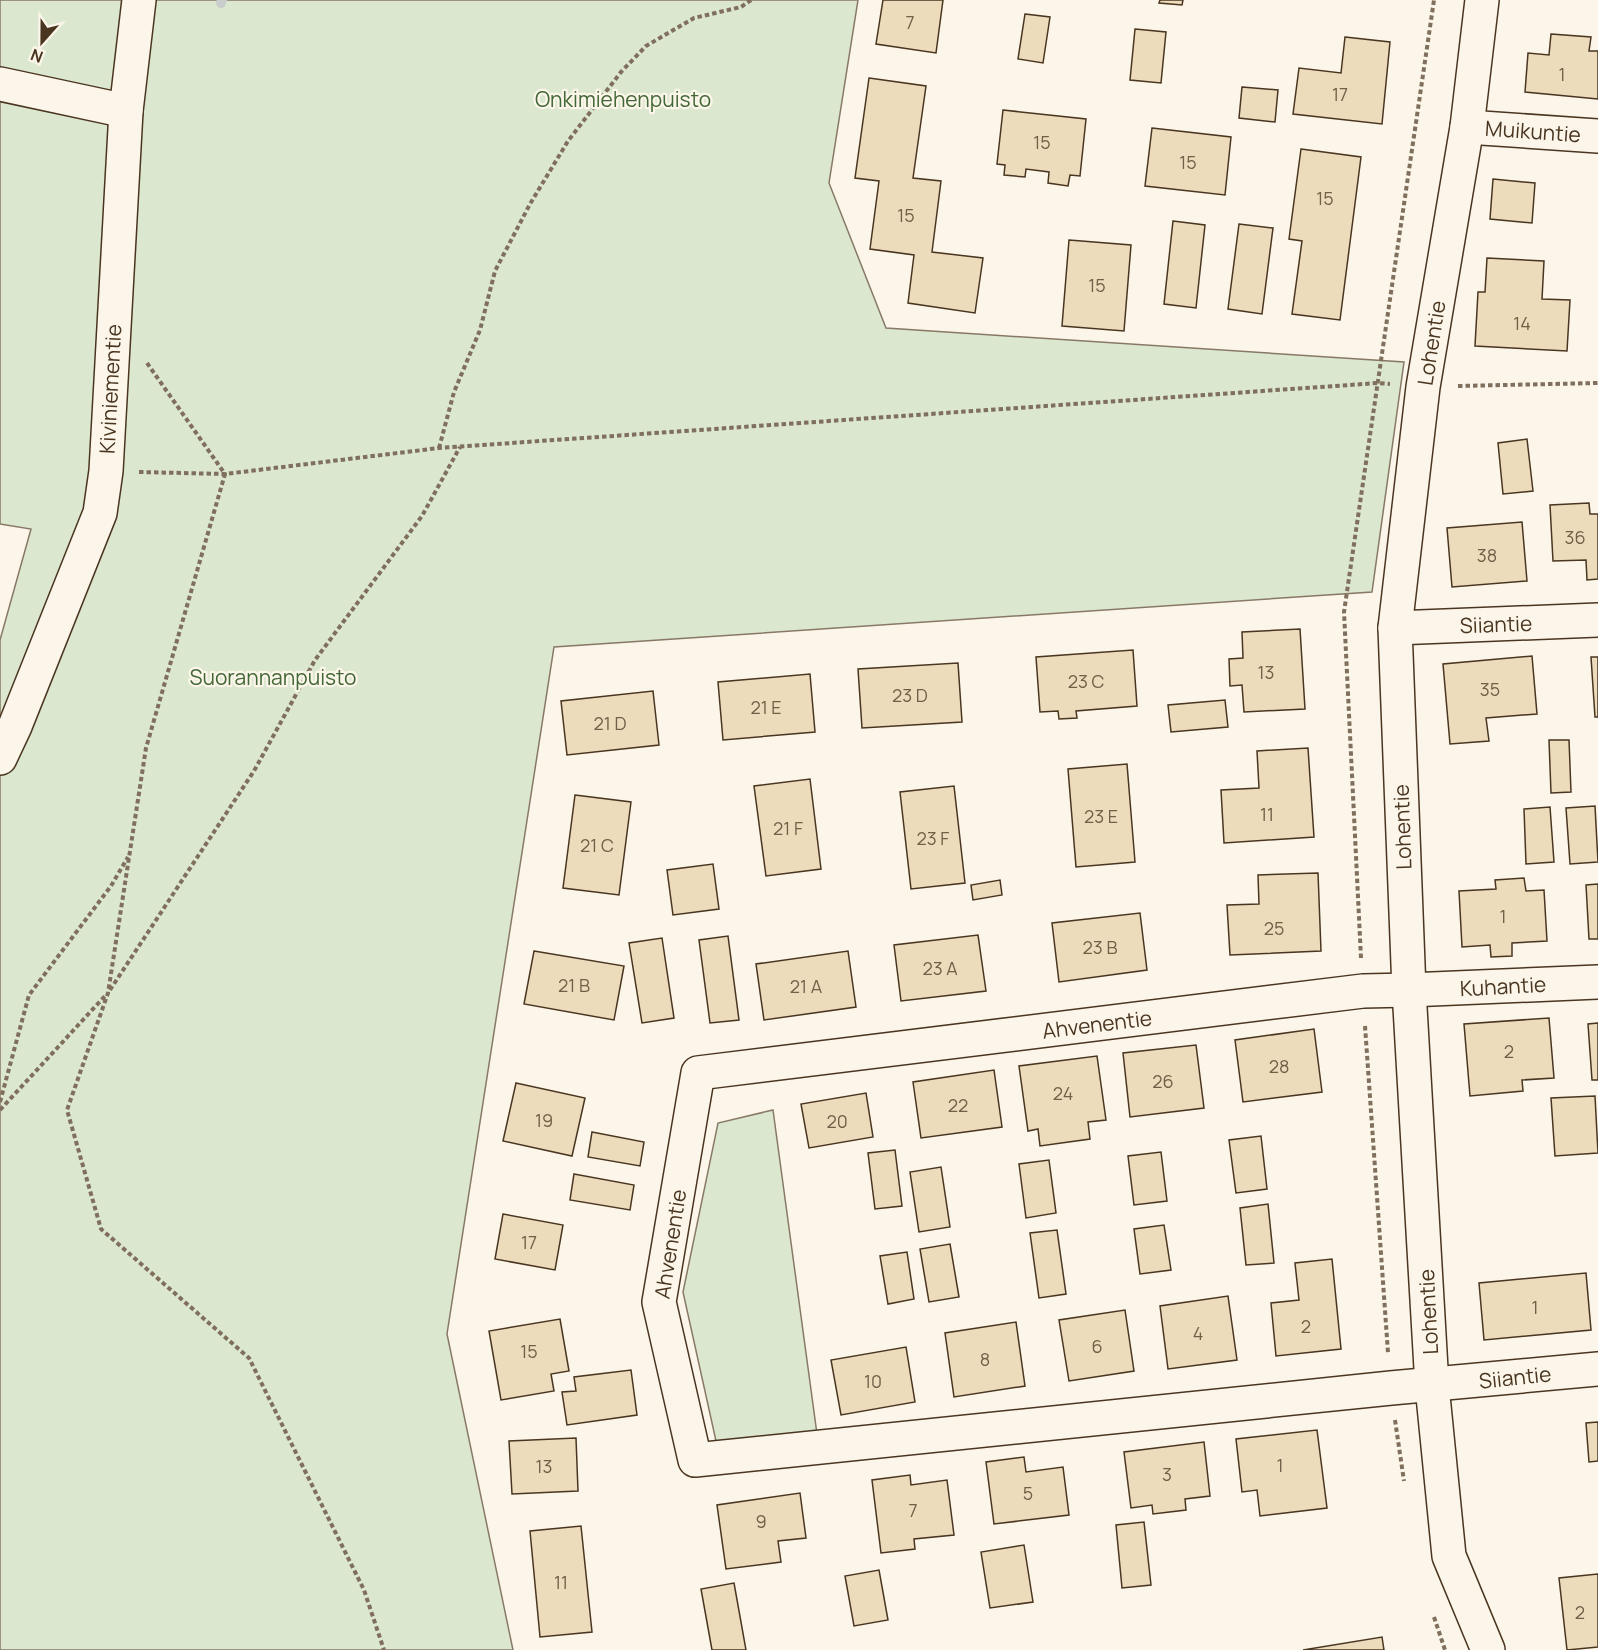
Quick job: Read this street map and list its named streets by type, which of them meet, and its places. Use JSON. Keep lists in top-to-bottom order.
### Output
{
  "streets": {
    "street": [
      "Muikuntie",
      "Lohentie",
      "Kiviniementie",
      "Siiantie",
      "Kuhantie",
      "Ahvenentie"
    ]
  },
  "crossings": [
    ["Muikuntie", "Lohentie"],
    ["Lohentie", "Siiantie"],
    ["Lohentie", "Kuhantie"],
    ["Lohentie", "Ahvenentie"],
    ["Siiantie", "Ahvenentie"],
    ["Kuhantie", "Ahvenentie"]
  ],
  "parks": ["Onkimiehenpuisto", "Suorannanpuisto"],
  "house_numbers": [
    "7",
    "1",
    "17",
    "15",
    "15",
    "15",
    "15",
    "15",
    "14",
    "36",
    "38",
    "13",
    "23 C",
    "35",
    "23 D",
    "21 E",
    "21 D",
    "11",
    "23 E",
    "21 F",
    "23 F",
    "21 C",
    "1",
    "25",
    "23 B",
    "23 A",
    "21 B",
    "21 A",
    "2",
    "28",
    "26",
    "24",
    "22",
    "19",
    "20",
    "17",
    "1",
    "2",
    "4",
    "6",
    "15",
    "8",
    "10",
    "1",
    "13",
    "3",
    "5",
    "7",
    "9",
    "11",
    "2"
  ],
  "north": "bottom"
}
